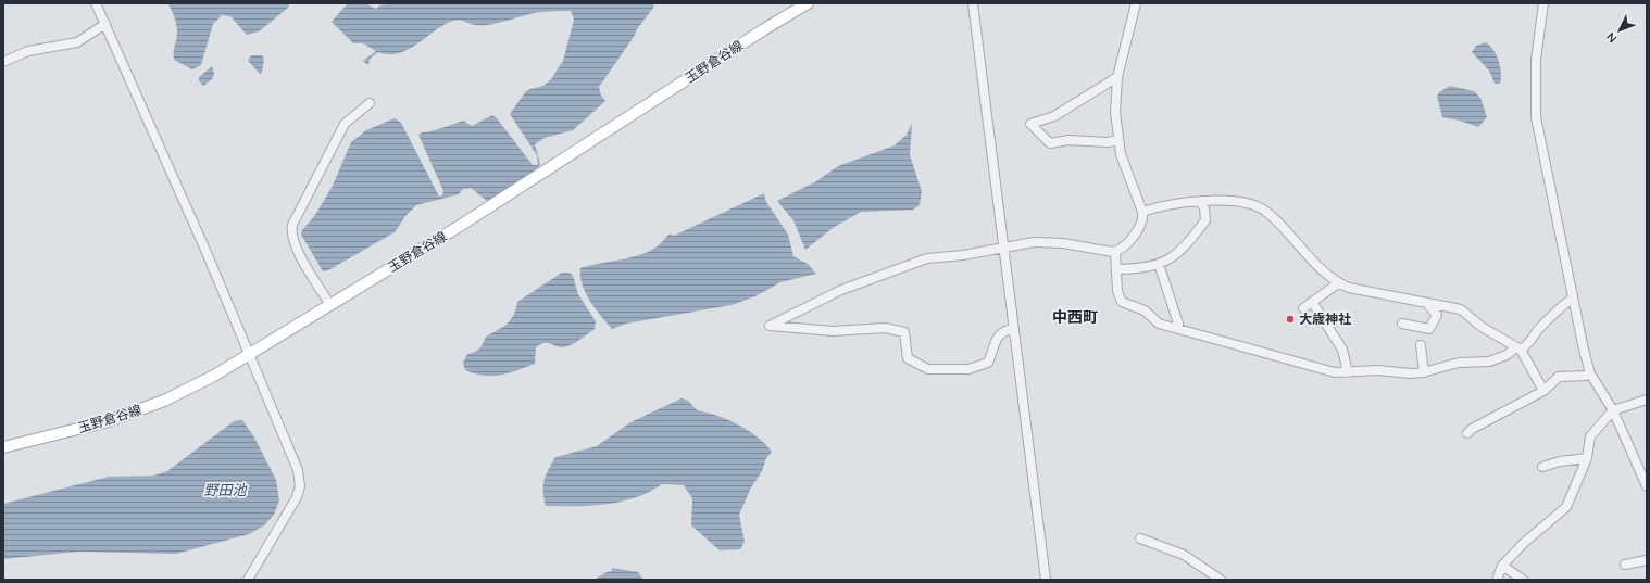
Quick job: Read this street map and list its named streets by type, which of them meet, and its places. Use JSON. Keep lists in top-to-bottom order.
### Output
{
  "streets": {
    "main road": ["玉野倉谷線"]
  },
  "districts": ["中西町"],
  "water": ["野田池"],
  "places": ["大歳神社"],
  "north": "bottom left"
}
